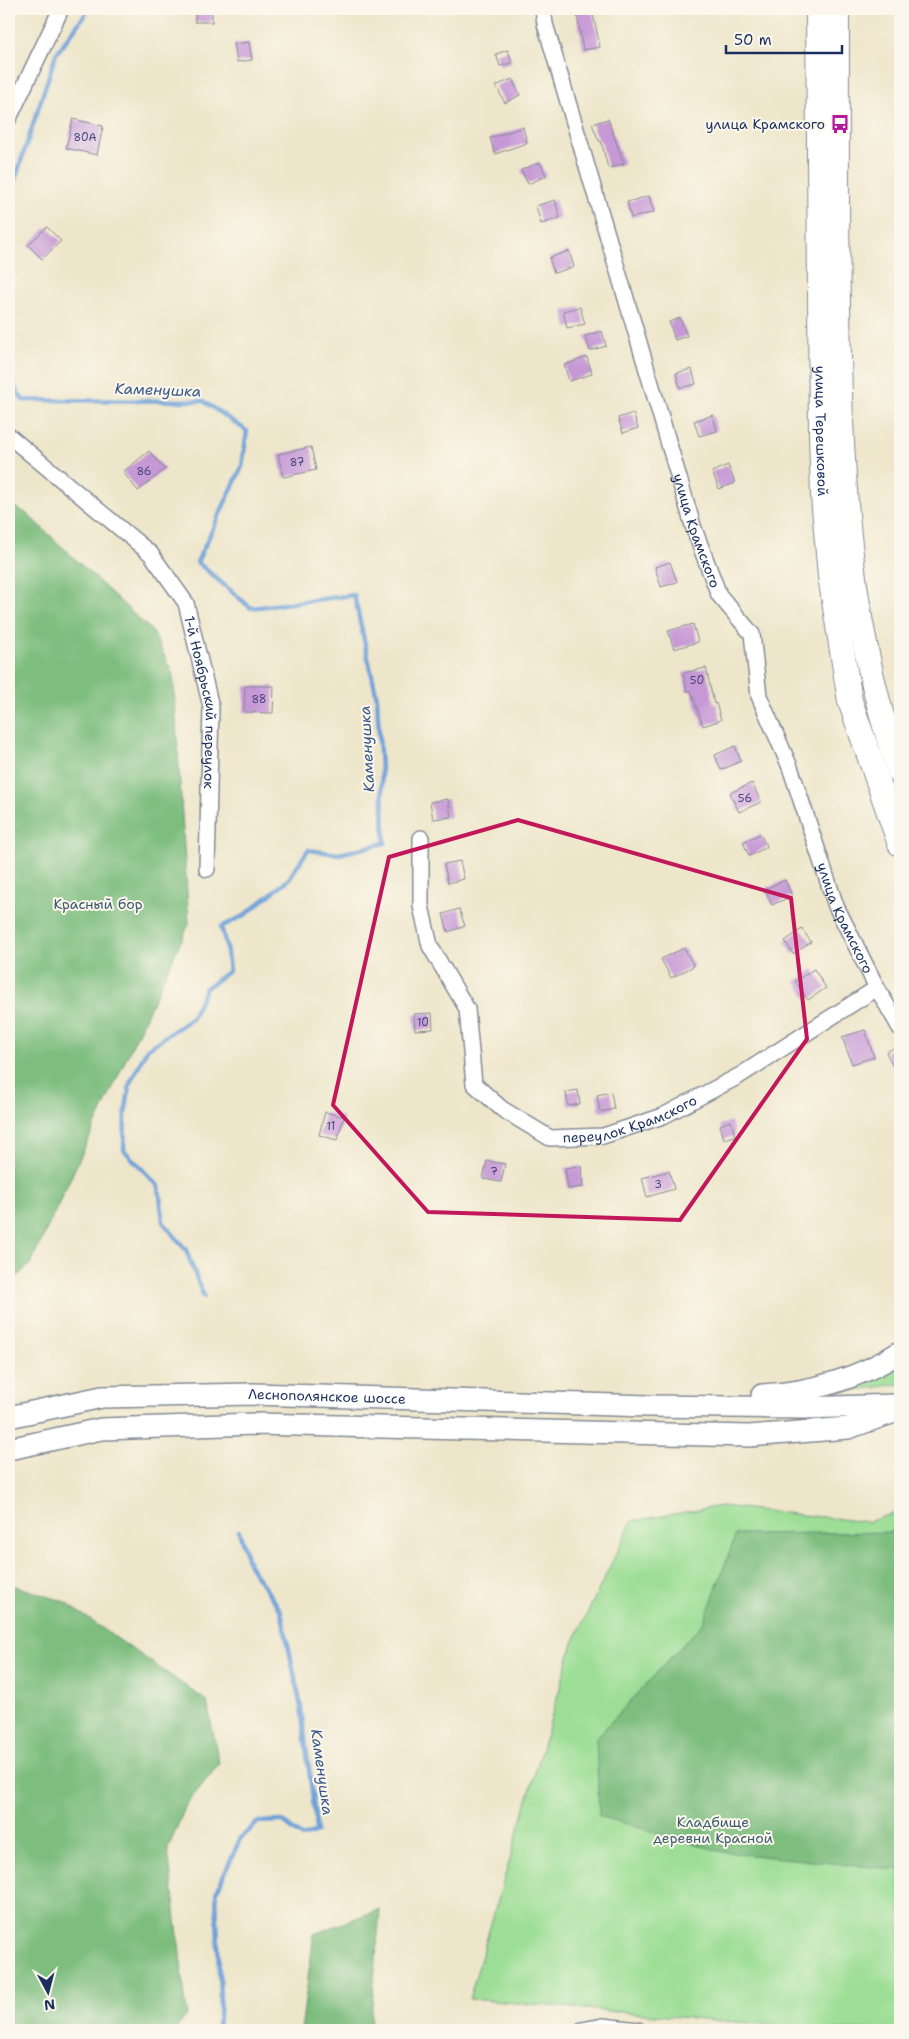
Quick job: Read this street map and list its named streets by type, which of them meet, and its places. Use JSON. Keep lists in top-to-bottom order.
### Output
{
  "streets": {
    "main road": ["улица Терешковой", "Леснополянское шоссе"],
    "street": ["улица Крамского", "1-й Ноябрьский переулок", "переулок Крамского"]
  },
  "crossings": [
    ["улица Крамского", "переулок Крамского"]
  ],
  "water": ["Каменушка"],
  "parks": ["Красный бор", "Кладбище деревни Красной"],
  "places": {
    "bus stop": ["улица Крамского"]
  },
  "house_numbers": [
    "80А",
    "87",
    "86",
    "50",
    "88",
    "56",
    "10",
    "11",
    "7",
    "3"
  ],
  "scale_bar": "50 m",
  "north": "bottom"
}
